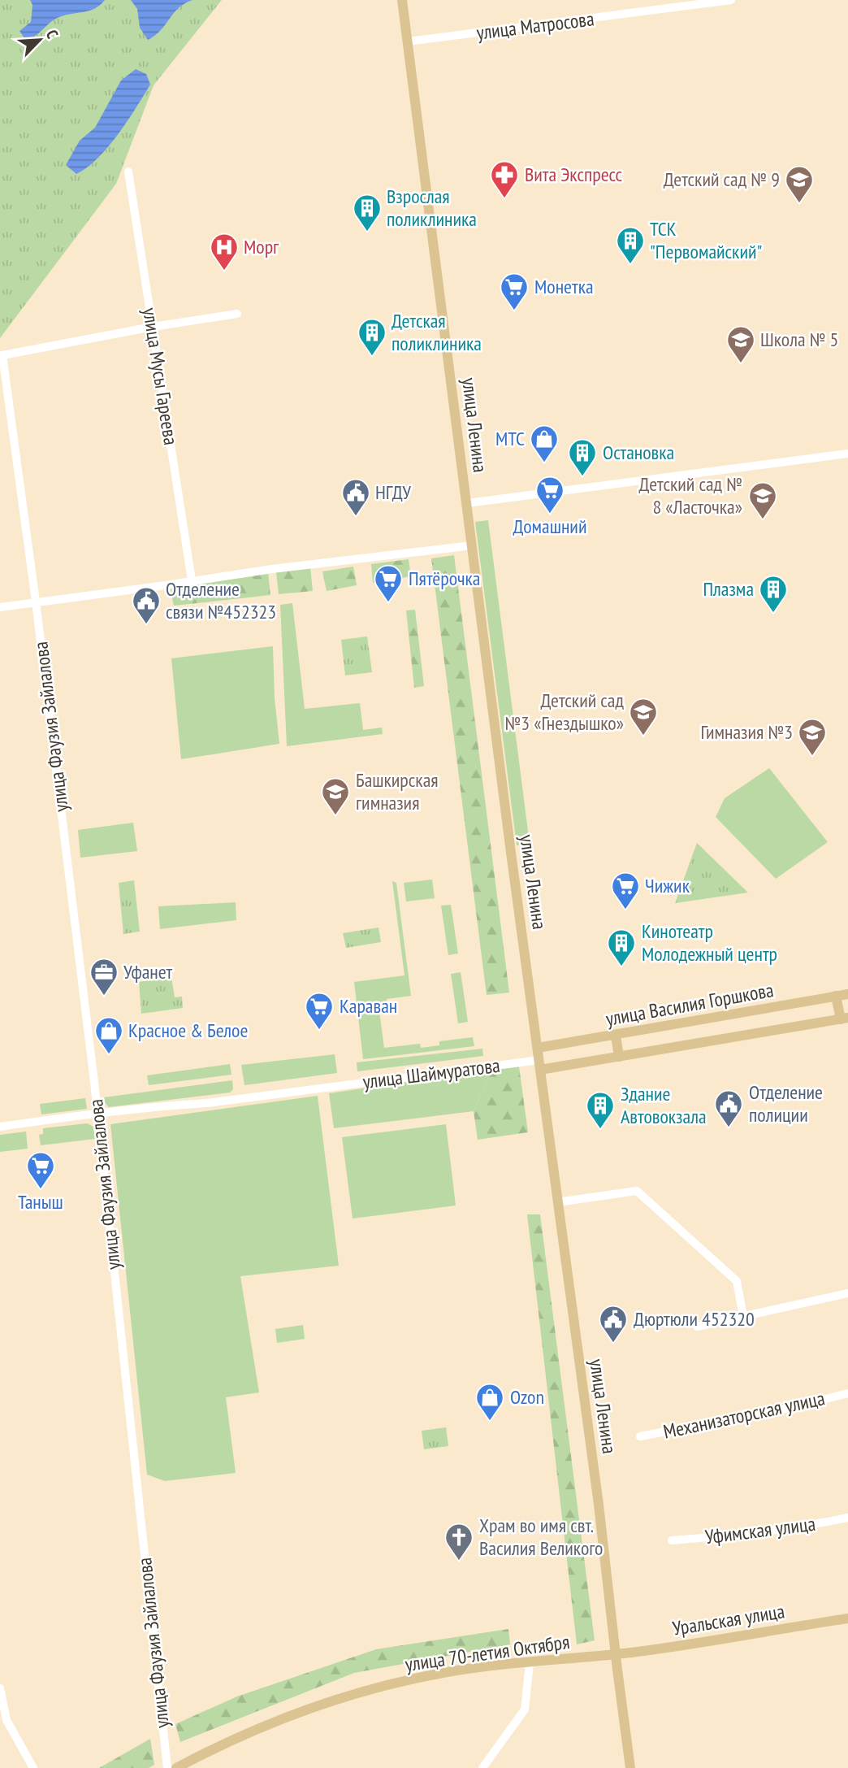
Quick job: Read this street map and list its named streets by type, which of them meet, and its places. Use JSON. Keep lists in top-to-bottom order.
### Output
{
  "streets": {
    "main road": [
      "улица Ленина",
      "улица Василия Горшкова",
      "Уральская улица",
      "улица 70-летия Октября"
    ],
    "street": [
      "улица Матросова",
      "улица Мусы Гареева",
      "улица Фаузия Зайлалова",
      "улица Шаймуратова",
      "Механизаторская улица",
      "Уфимская улица"
    ]
  },
  "crossings": [
    ["улица Матросова", "улица Ленина"],
    ["улица Мусы Гареева", "улица Фаузия Зайлалова"],
    ["улица Ленина", "улица Василия Горшкова"],
    ["улица Ленина", "улица Шаймуратова"],
    ["улица Ленина", "Уральская улица"],
    ["улица Ленина", "улица 70-летия Октября"],
    ["улица Фаузия Зайлалова", "улица Шаймуратова"],
    ["улица Василия Горшкова", "улица Шаймуратова"],
    ["Уральская улица", "улица 70-летия Октября"]
  ],
  "places": {
    "pharmacy": ["Вита Экспресс"],
    "school or university": [
      "Детский сад № 9",
      "Школа № 5",
      "Детский сад № 8 «Ласточка»",
      "Детский сад №3 «Гнездышко»",
      "Гимназия №3",
      "Башкирская гимназия"
    ],
    "building": [
      "Взрослая поликлиника",
      "ТСК \"Первомайский\"",
      "Детская поликлиника",
      "Остановка",
      "Плазма",
      "Кинотеатр Молодежный центр",
      "Здание Автовокзала"
    ],
    "hospital": ["Морг"],
    "supermarket": [
      "Монетка",
      "Домашний",
      "Пятёрочка",
      "Чижик",
      "Караван",
      "Таныш"
    ],
    "shop": ["МТС", "Красное & Белое", "Ozon"],
    "public building": [
      "НГДУ",
      "Отделение связи №452323",
      "Отделение полиции",
      "Дюртюли 452320"
    ],
    "office": ["Уфанет"],
    "church": ["Храм во имя свт. Василия Великого"]
  },
  "north": "top right"
}
